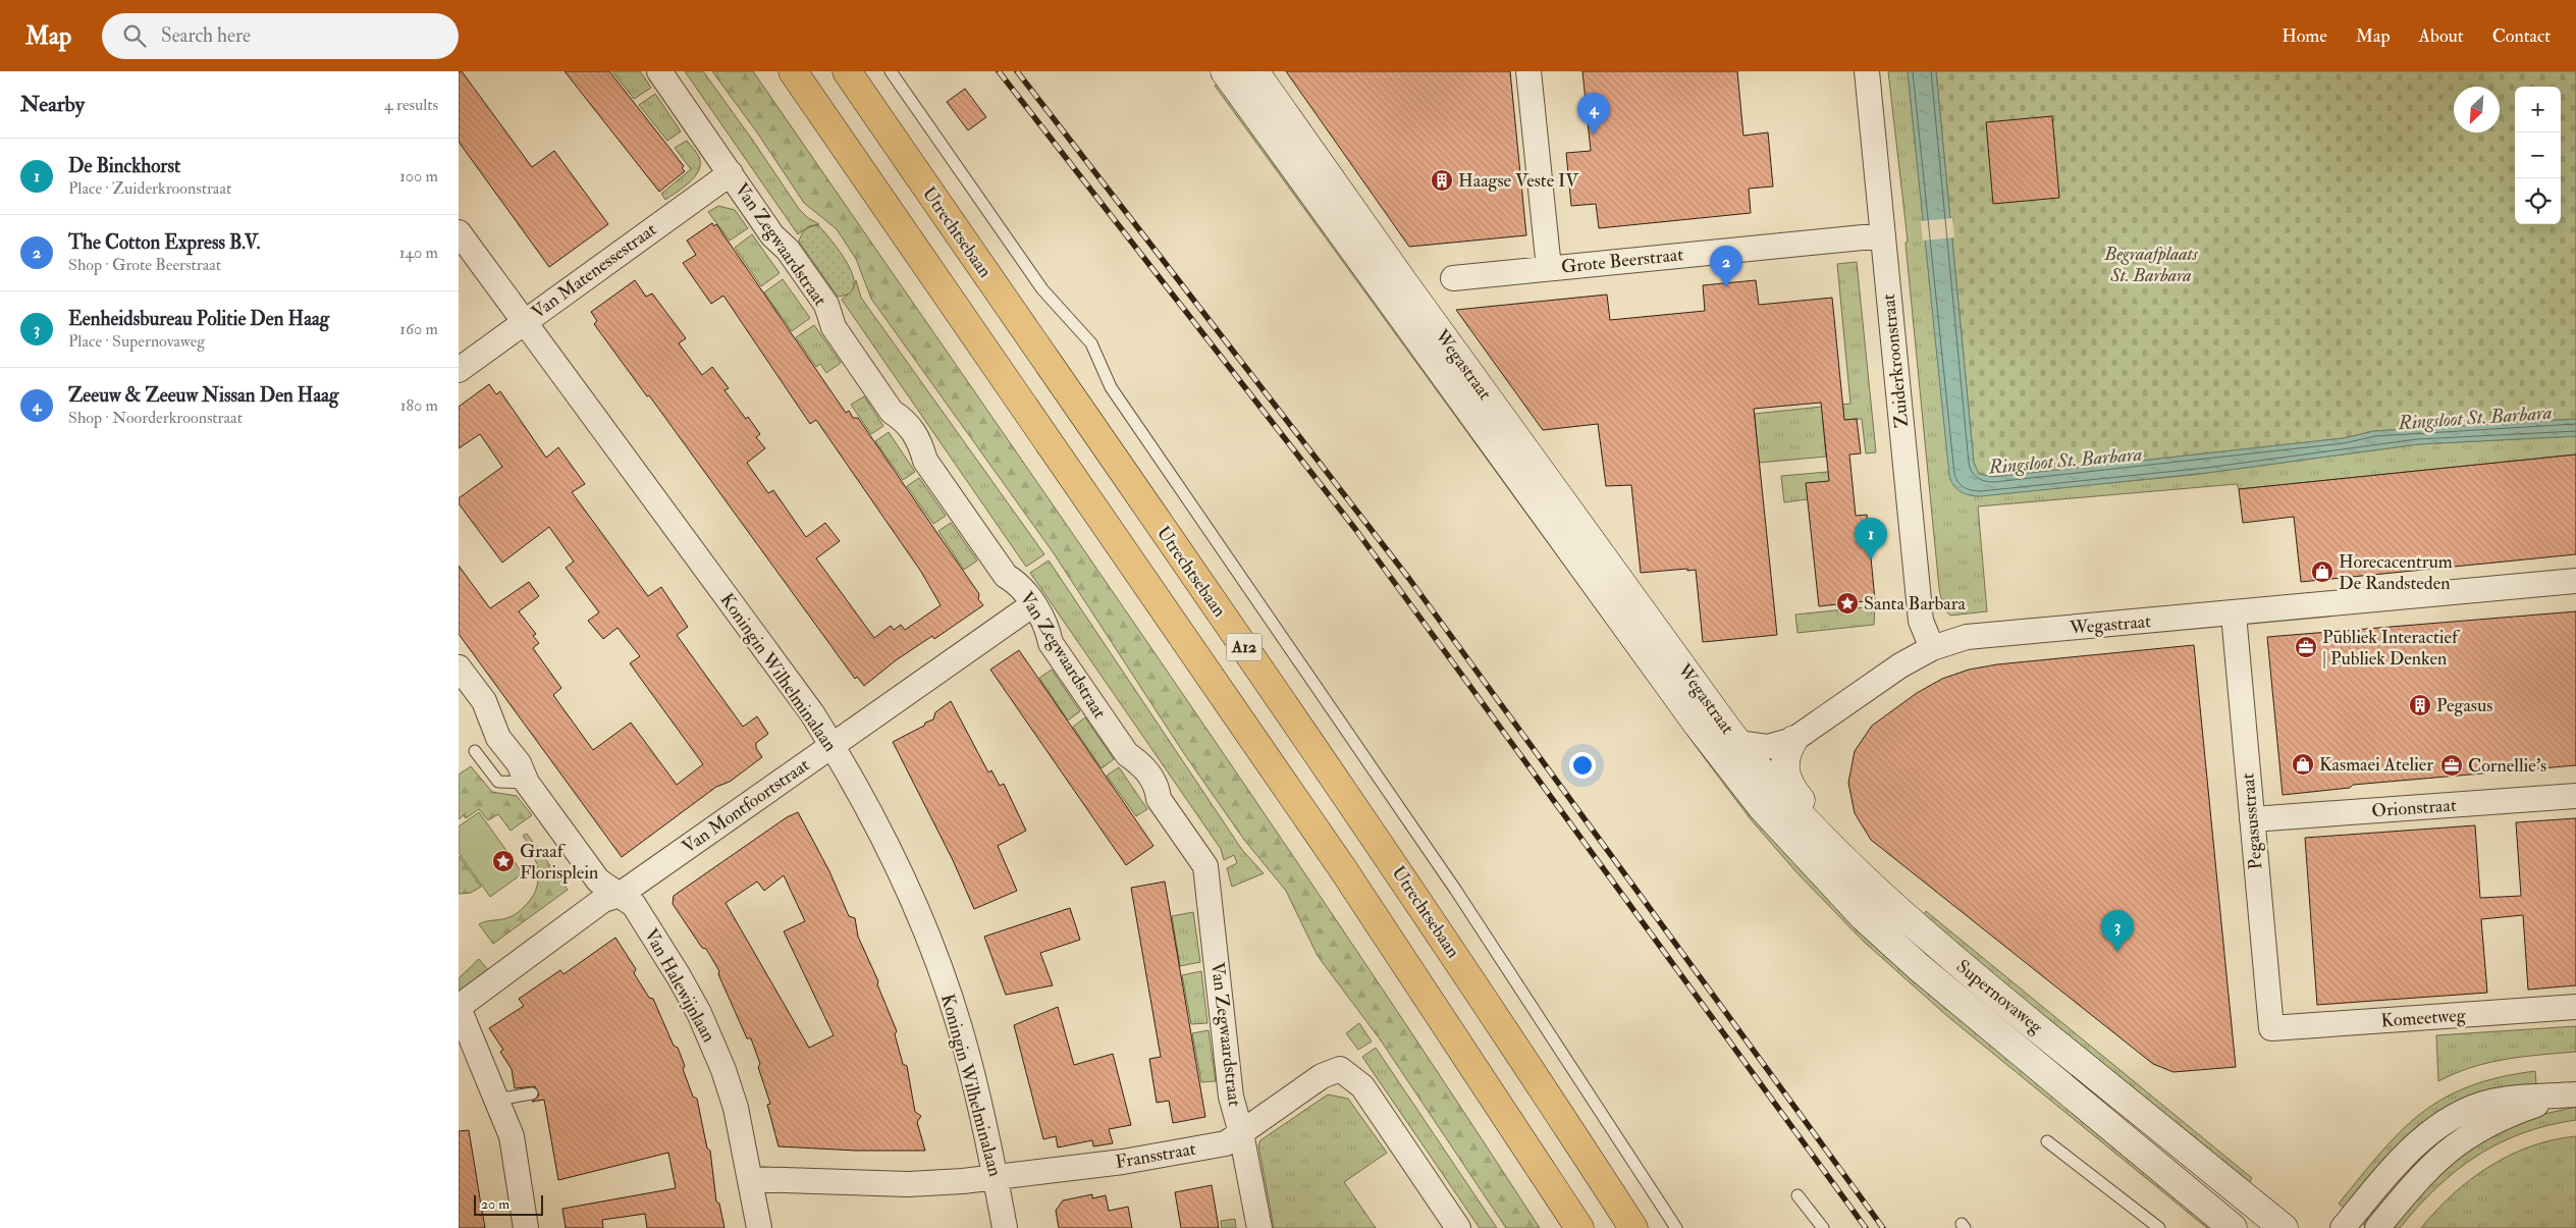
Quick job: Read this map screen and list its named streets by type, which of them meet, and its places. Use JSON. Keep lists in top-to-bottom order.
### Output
{
  "streets": {
    "highway": ["Utrechtsebaan", "A12"],
    "main road": ["Wegastraat", "Supernovaweg"],
    "street": [
      "Van Zegwaardstraat",
      "Grote Beerstraat",
      "Van Matenessestraat",
      "Zuiderkroonstraat",
      "Koningin Wilhelminalaan",
      "Van Montfoortstraat",
      "Orionstraat",
      "Pegasusstraat",
      "Van Halewijnlaan",
      "Komeetweg",
      "Fransstraat"
    ]
  },
  "crossings": [
    ["Van Zegwaardstraat", "Van Matenessestraat"],
    ["Van Zegwaardstraat", "Van Montfoortstraat"],
    ["Van Zegwaardstraat", "Fransstraat"],
    ["Grote Beerstraat", "Zuiderkroonstraat"],
    ["Van Matenessestraat", "Koningin Wilhelminalaan"],
    ["Zuiderkroonstraat", "Wegastraat"],
    ["Wegastraat", "Pegasusstraat"],
    ["Wegastraat", "Supernovaweg"],
    ["Koningin Wilhelminalaan", "Van Montfoortstraat"],
    ["Koningin Wilhelminalaan", "Fransstraat"],
    ["Van Montfoortstraat", "Van Halewijnlaan"],
    ["Orionstraat", "Pegasusstraat"],
    ["Pegasusstraat", "Komeetweg"],
    ["Van Halewijnlaan", "Fransstraat"]
  ],
  "water": ["Ringsloot St. Barbara"],
  "parks": ["Begraafplaats St. Barbara"],
  "places": {
    "building": ["Haagse Veste IV", "Pegasus"],
    "shop": ["Horecacentrum De Randsteden", "Kasmaei Atelier"],
    "place": ["Santa Barbara", "Graaf Florisplein"],
    "office": ["Publiek Interactief | Publiek Denken", "Cornellie's"]
  },
  "scale_bar": "20 m",
  "north": "bottom left",
  "page": {
    "header": "Map",
    "search": "Search here",
    "nav": [
      "Home",
      "Map",
      "About",
      "Contact"
    ],
    "heading": ["Nearby", "4 results"],
    "map_buttons": ["+", "−"],
    "pins": [
      "4",
      "2",
      "1",
      "3"
    ],
    "list": [
      {
        "mark": "1",
        "name": "De Binckhorst",
        "note": "Place · Zuiderkroonstraat",
        "value": "100 m"
      },
      {
        "mark": "2",
        "name": "The Cotton Express B.V.",
        "note": "Shop · Grote Beerstraat",
        "value": "140 m"
      },
      {
        "mark": "3",
        "name": "Eenheidsbureau Politie Den Haag",
        "note": "Place · Supernovaweg",
        "value": "160 m"
      },
      {
        "mark": "4",
        "name": "Zeeuw & Zeeuw Nissan Den Haag",
        "note": "Shop · Noorderkroonstraat",
        "value": "180 m"
      }
    ],
    "scale": "20 m"
  }
}
